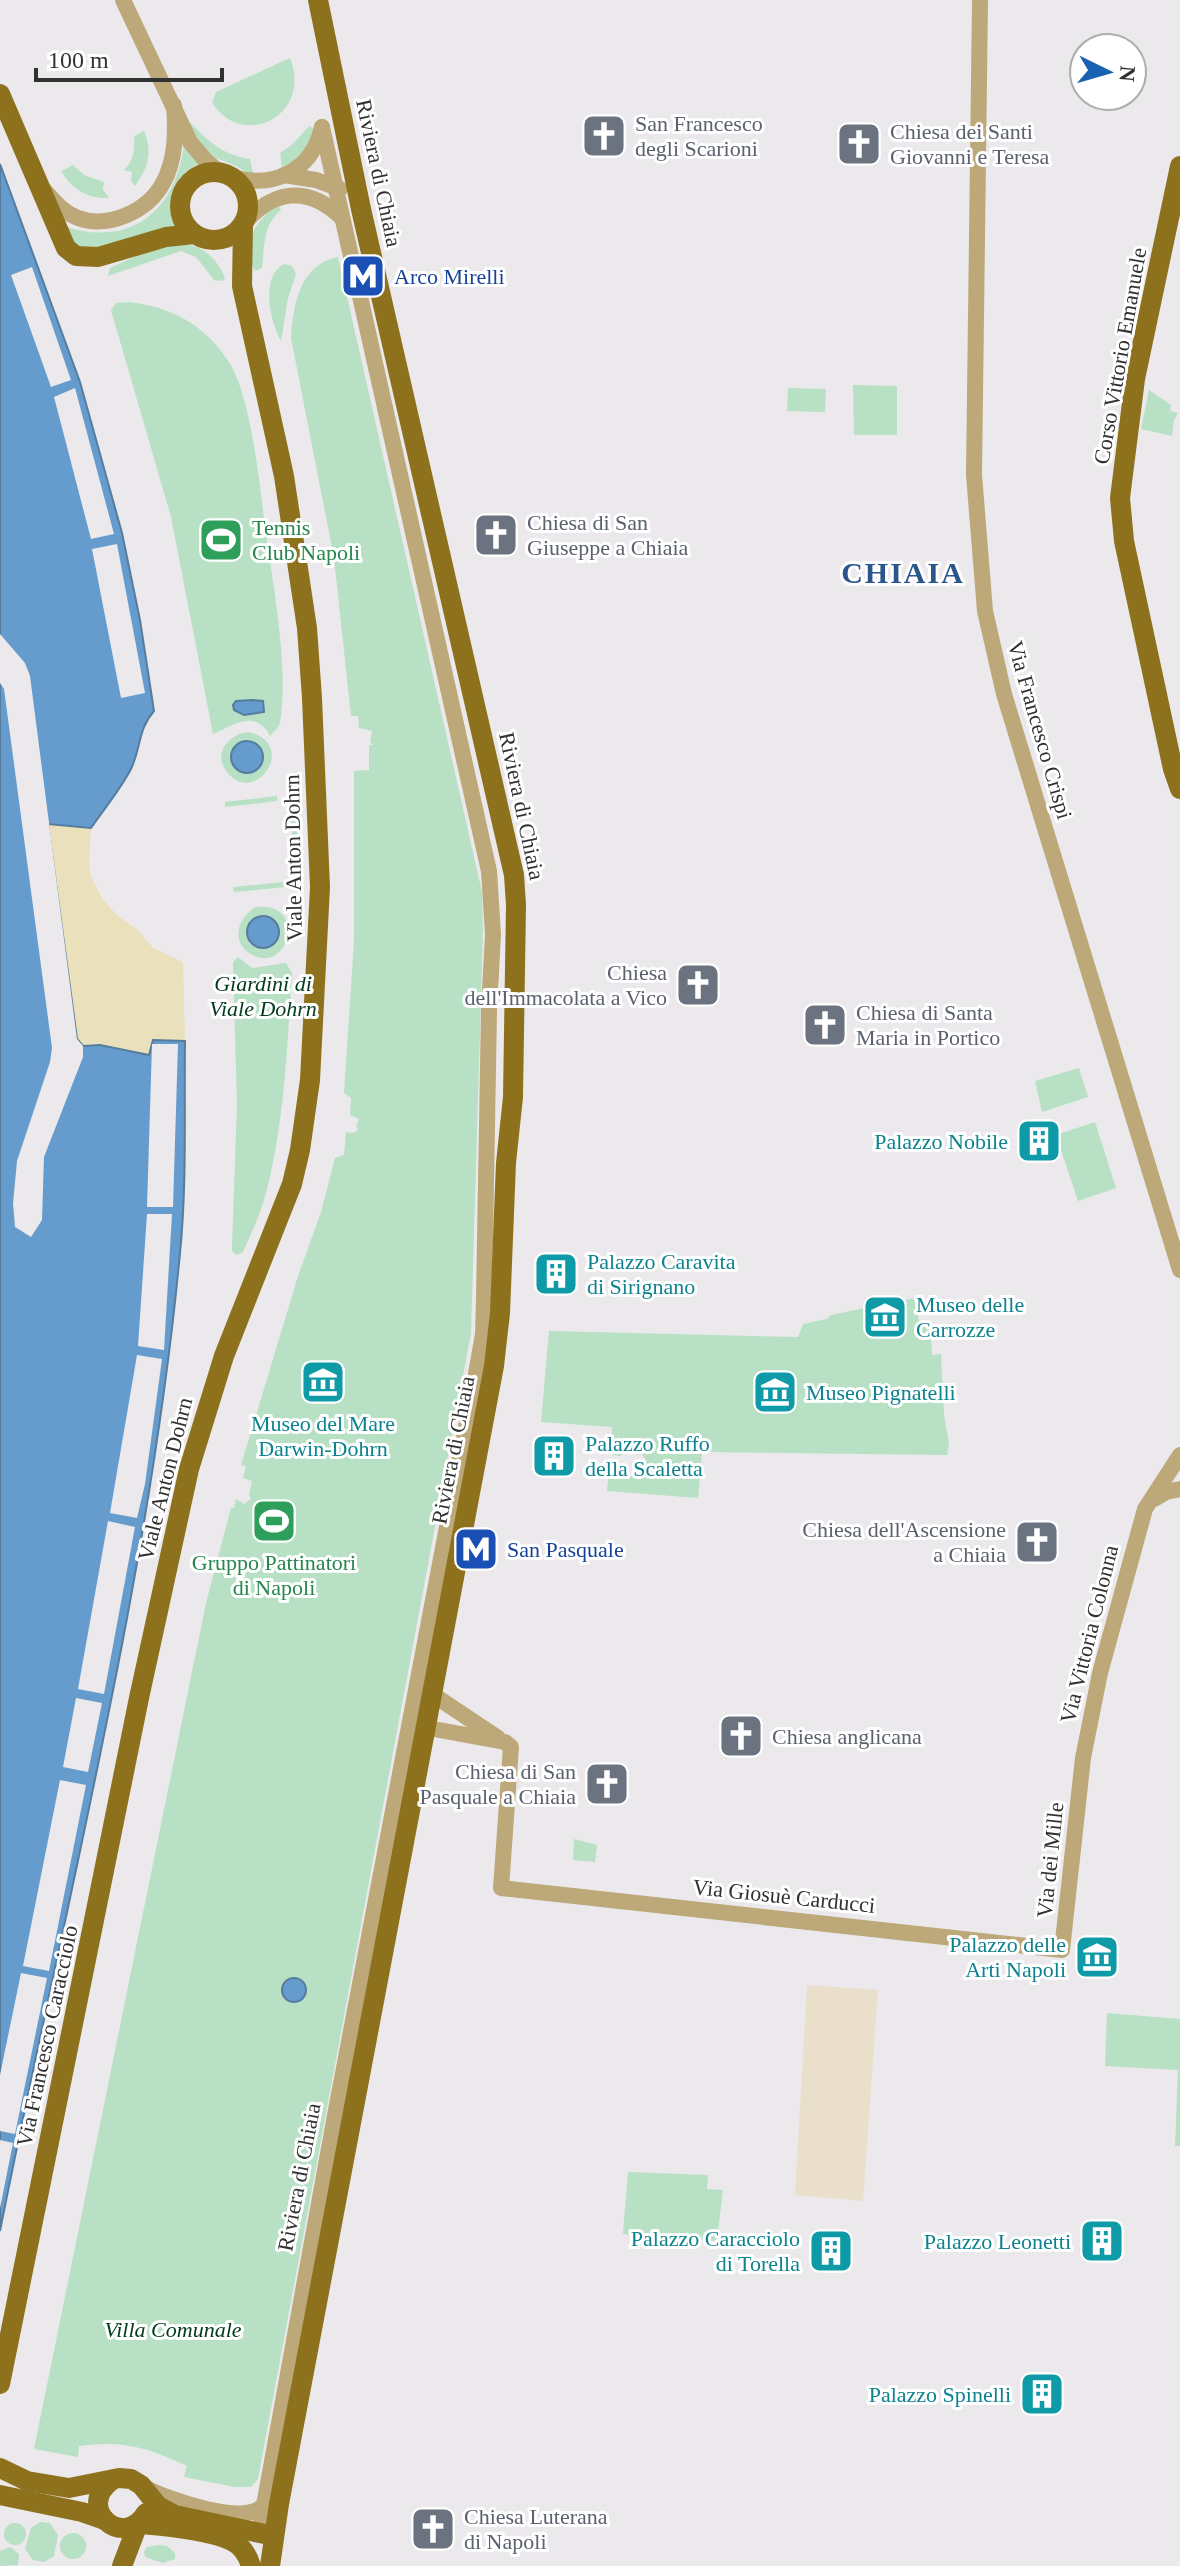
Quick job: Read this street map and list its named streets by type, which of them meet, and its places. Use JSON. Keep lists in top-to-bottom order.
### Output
{
  "streets": {
    "main road": [
      "Riviera di Chiaia",
      "Corso Vittorio Emanuele",
      "Viale Anton Dohrn",
      "Via Francesco Caracciolo"
    ],
    "street": [
      "Via Francesco Crispi",
      "Via Vittoria Colonna",
      "Via dei Mille",
      "Via Giosuè Carducci"
    ]
  },
  "crossings": [
    ["Viale Anton Dohrn", "Via Francesco Caracciolo"],
    ["Via Vittoria Colonna", "Via dei Mille"],
    ["Via dei Mille", "Via Giosuè Carducci"]
  ],
  "districts": ["CHIAIA"],
  "parks": ["Giardini di Viale Dohrn", "Villa Comunale"],
  "places": {
    "church": [
      "San Francesco degli Scarioni",
      "Chiesa dei Santi Giovanni e Teresa",
      "Chiesa di San Giuseppe a Chiaia",
      "Chiesa dell'Immacolata a Vico",
      "Chiesa di Santa Maria in Portico",
      "Chiesa dell'Ascensione a Chiaia",
      "Chiesa anglicana",
      "Chiesa di San Pasquale a Chiaia",
      "Chiesa Luterana di Napoli"
    ],
    "metro station": ["Arco Mirelli", "San Pasquale"],
    "sports": ["Tennis Club Napoli", "Gruppo Pattinatori di Napoli"],
    "building": [
      "Palazzo Nobile",
      "Palazzo Caravita di Sirignano",
      "Palazzo Ruffo della Scaletta",
      "Palazzo Leonetti",
      "Palazzo Caracciolo di Torella",
      "Palazzo Spinelli"
    ],
    "museum": [
      "Museo delle Carrozze",
      "Museo del Mare Darwin-Dohrn",
      "Museo Pignatelli",
      "Palazzo delle Arti Napoli"
    ]
  },
  "scale_bar": "100 m",
  "north": "right"
}
